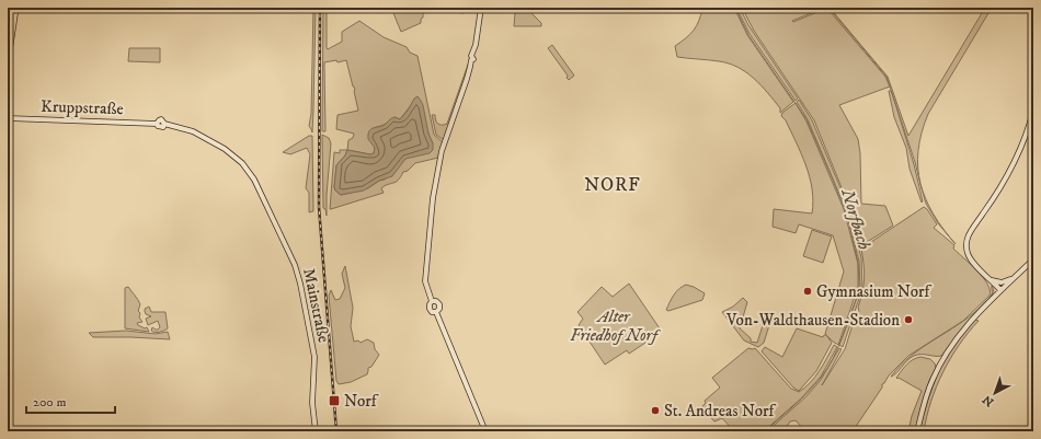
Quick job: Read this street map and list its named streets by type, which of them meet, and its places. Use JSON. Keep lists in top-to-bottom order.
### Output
{
  "streets": {
    "street": ["Kruppstraße", "Mainstraße"]
  },
  "crossings": [
    ["Kruppstraße", "Mainstraße"]
  ],
  "districts": ["NORF"],
  "water": ["Norfbach"],
  "parks": ["Alter Friedhof Norf"],
  "places": {
    "other": ["Gymnasium Norf", "Von-Waldthausen-Stadion", "St. Andreas Norf"],
    "transit": ["Norf"]
  },
  "scale_bar": "200 m",
  "north": "bottom left"
}
